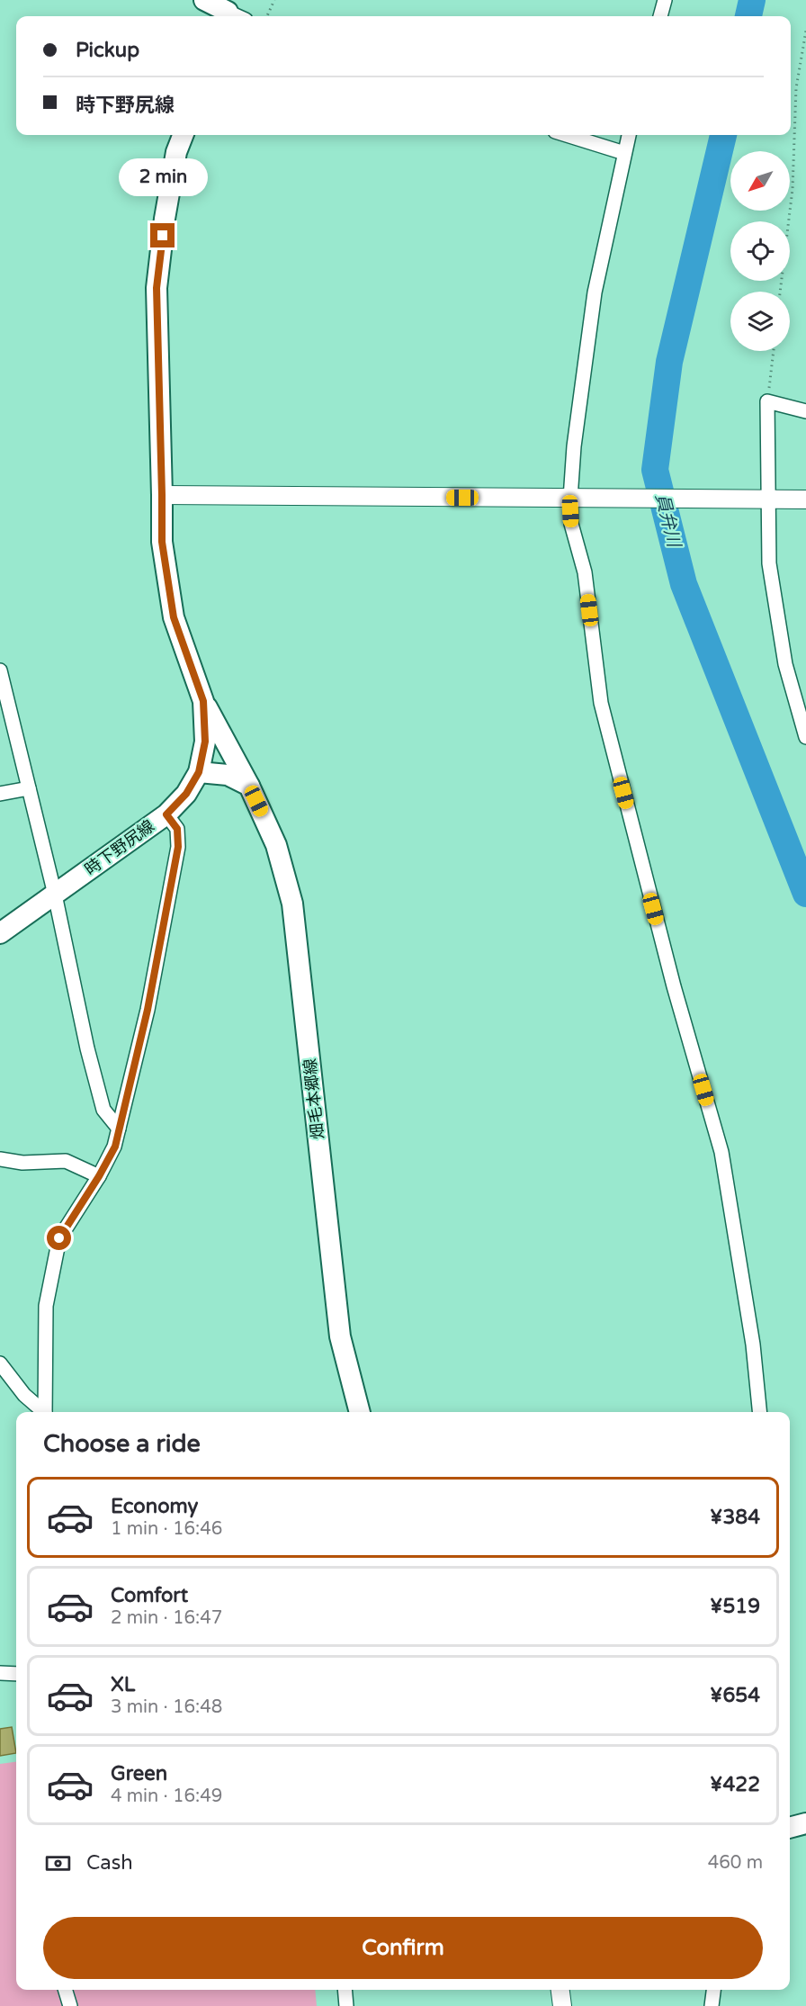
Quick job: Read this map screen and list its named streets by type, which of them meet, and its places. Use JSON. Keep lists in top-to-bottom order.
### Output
{
  "streets": {
    "main road": ["時下野尻線", "畑毛本郷線"]
  },
  "crossings": [
    ["時下野尻線", "畑毛本郷線"]
  ],
  "water": ["員弁川"],
  "north": "bottom left",
  "page": {
    "banner": ["Pickup", "時下野尻線"],
    "bubble": "2 min",
    "heading": "Choose a ride",
    "list": [
      {
        "name": "Economy",
        "note": "1 min · 16:46",
        "value": "¥384"
      },
      {
        "name": "Comfort",
        "note": "2 min · 16:47",
        "value": "¥519"
      },
      {
        "name": "XL",
        "note": "3 min · 16:48",
        "value": "¥654"
      },
      {
        "name": "Green",
        "note": "4 min · 16:49",
        "value": "¥422"
      }
    ],
    "pay": ["Cash", "460 m"],
    "buttons": "Confirm"
  }
}
